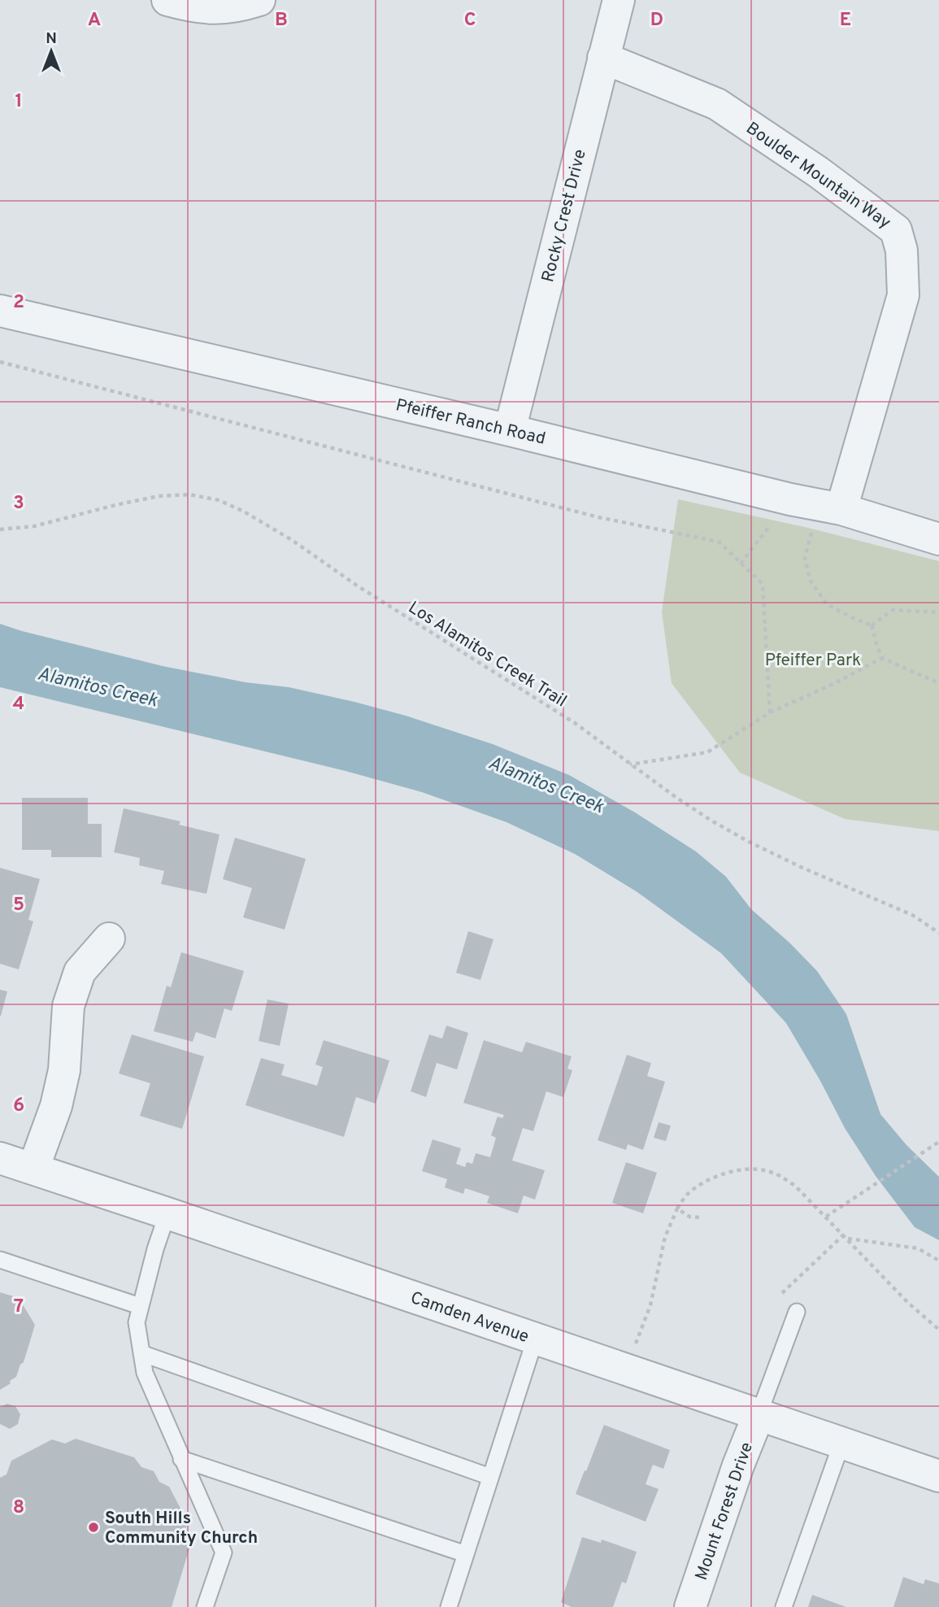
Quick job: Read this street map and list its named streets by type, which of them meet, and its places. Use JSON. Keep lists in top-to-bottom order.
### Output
{
  "streets": {
    "street": [
      "Boulder Mountain Way",
      "Rocky Crest Drive",
      "Pfeiffer Ranch Road",
      "Camden Avenue",
      "Mount Forest Drive"
    ],
    "path": ["Los Alamitos Creek Trail"]
  },
  "crossings": [
    ["Boulder Mountain Way", "Rocky Crest Drive"],
    ["Boulder Mountain Way", "Pfeiffer Ranch Road"],
    ["Rocky Crest Drive", "Pfeiffer Ranch Road"],
    ["Camden Avenue", "Mount Forest Drive"]
  ],
  "water": ["Alamitos Creek"],
  "parks": ["Pfeiffer Park"],
  "places": ["South Hills Community Church"],
  "north": "top",
  "grid": {
    "columns": [
      "A",
      "B",
      "C",
      "D",
      "E"
    ],
    "rows": [
      "1",
      "2",
      "3",
      "4",
      "5",
      "6",
      "7",
      "8"
    ]
  }
}
